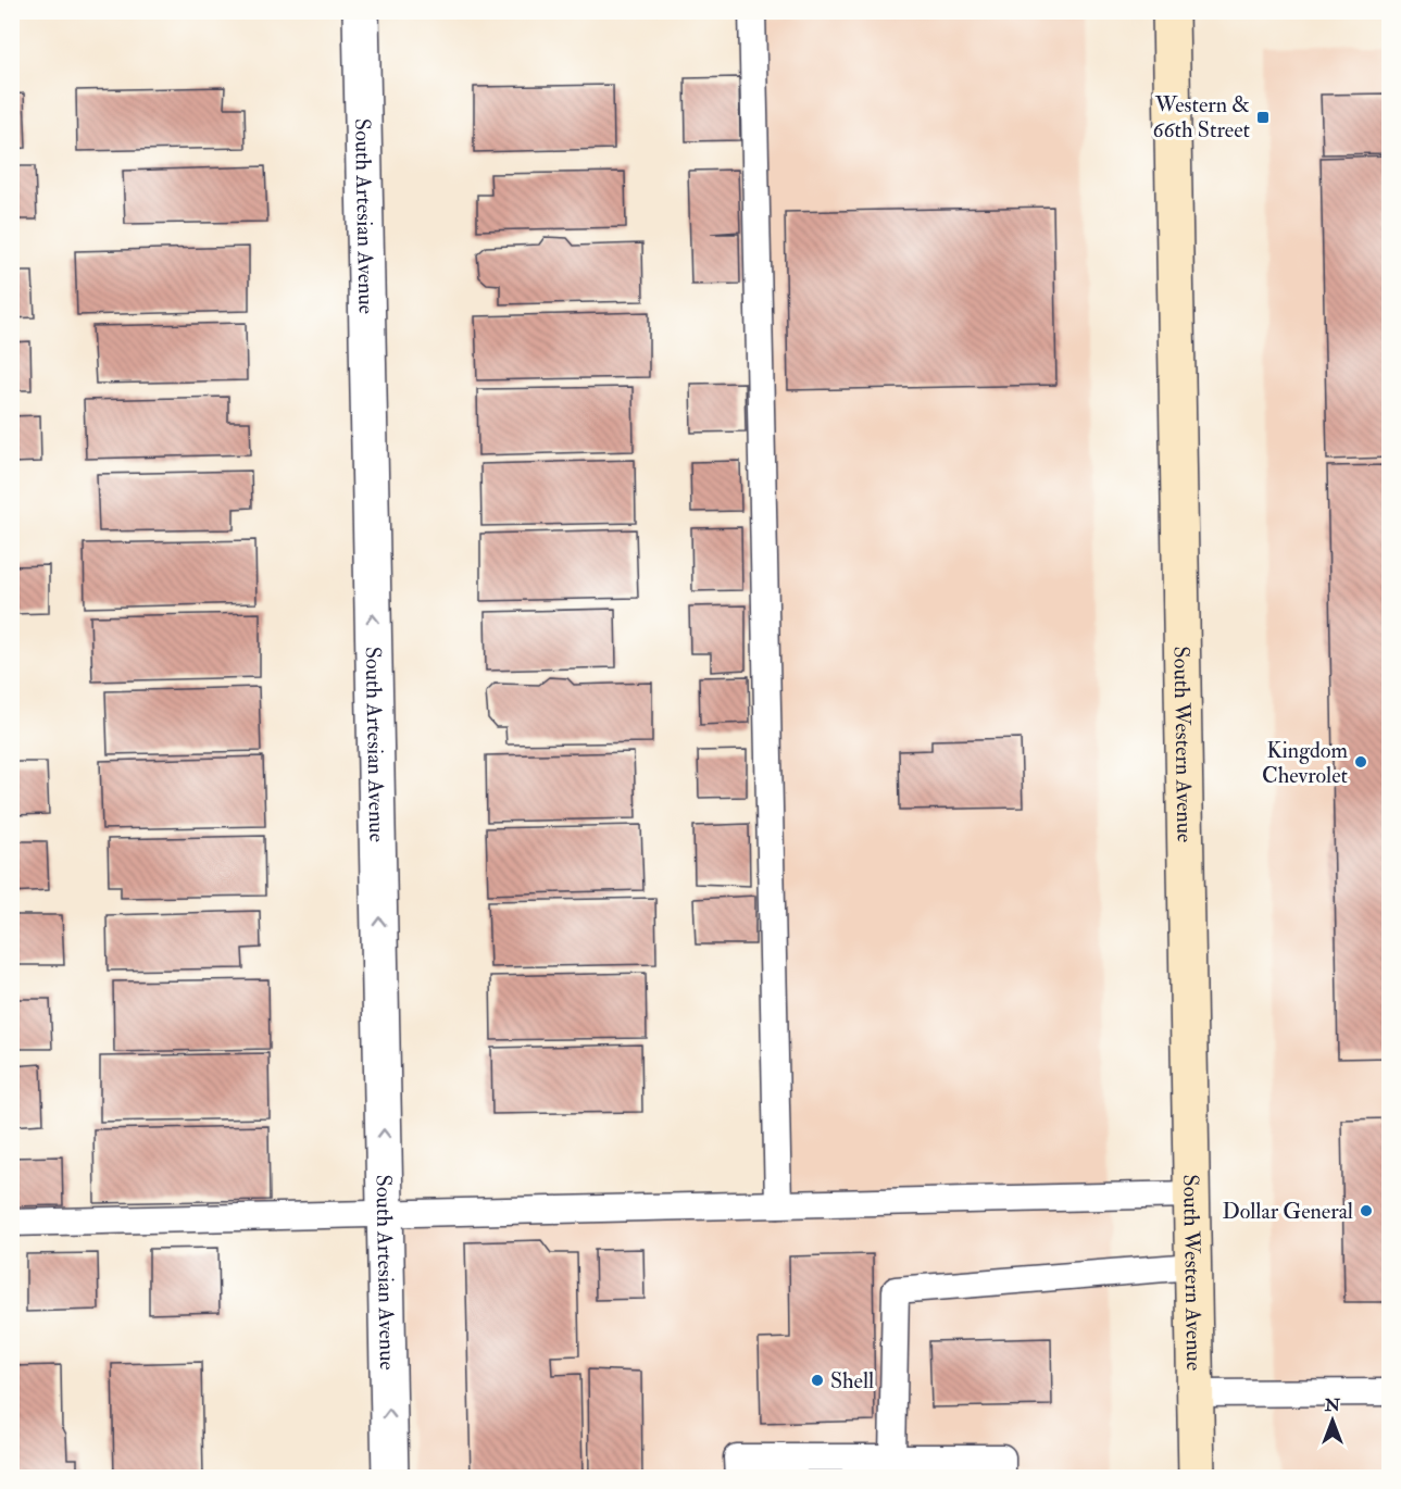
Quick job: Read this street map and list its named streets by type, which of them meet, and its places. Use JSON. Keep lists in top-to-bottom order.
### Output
{
  "streets": {
    "main road": ["South Western Avenue"],
    "street": ["South Artesian Avenue"]
  },
  "one_way": ["South Artesian Avenue"],
  "places": {
    "transit": ["Western & 66th Street"],
    "other": ["Kingdom Chevrolet", "Dollar General", "Shell"]
  },
  "north": "top"
}
